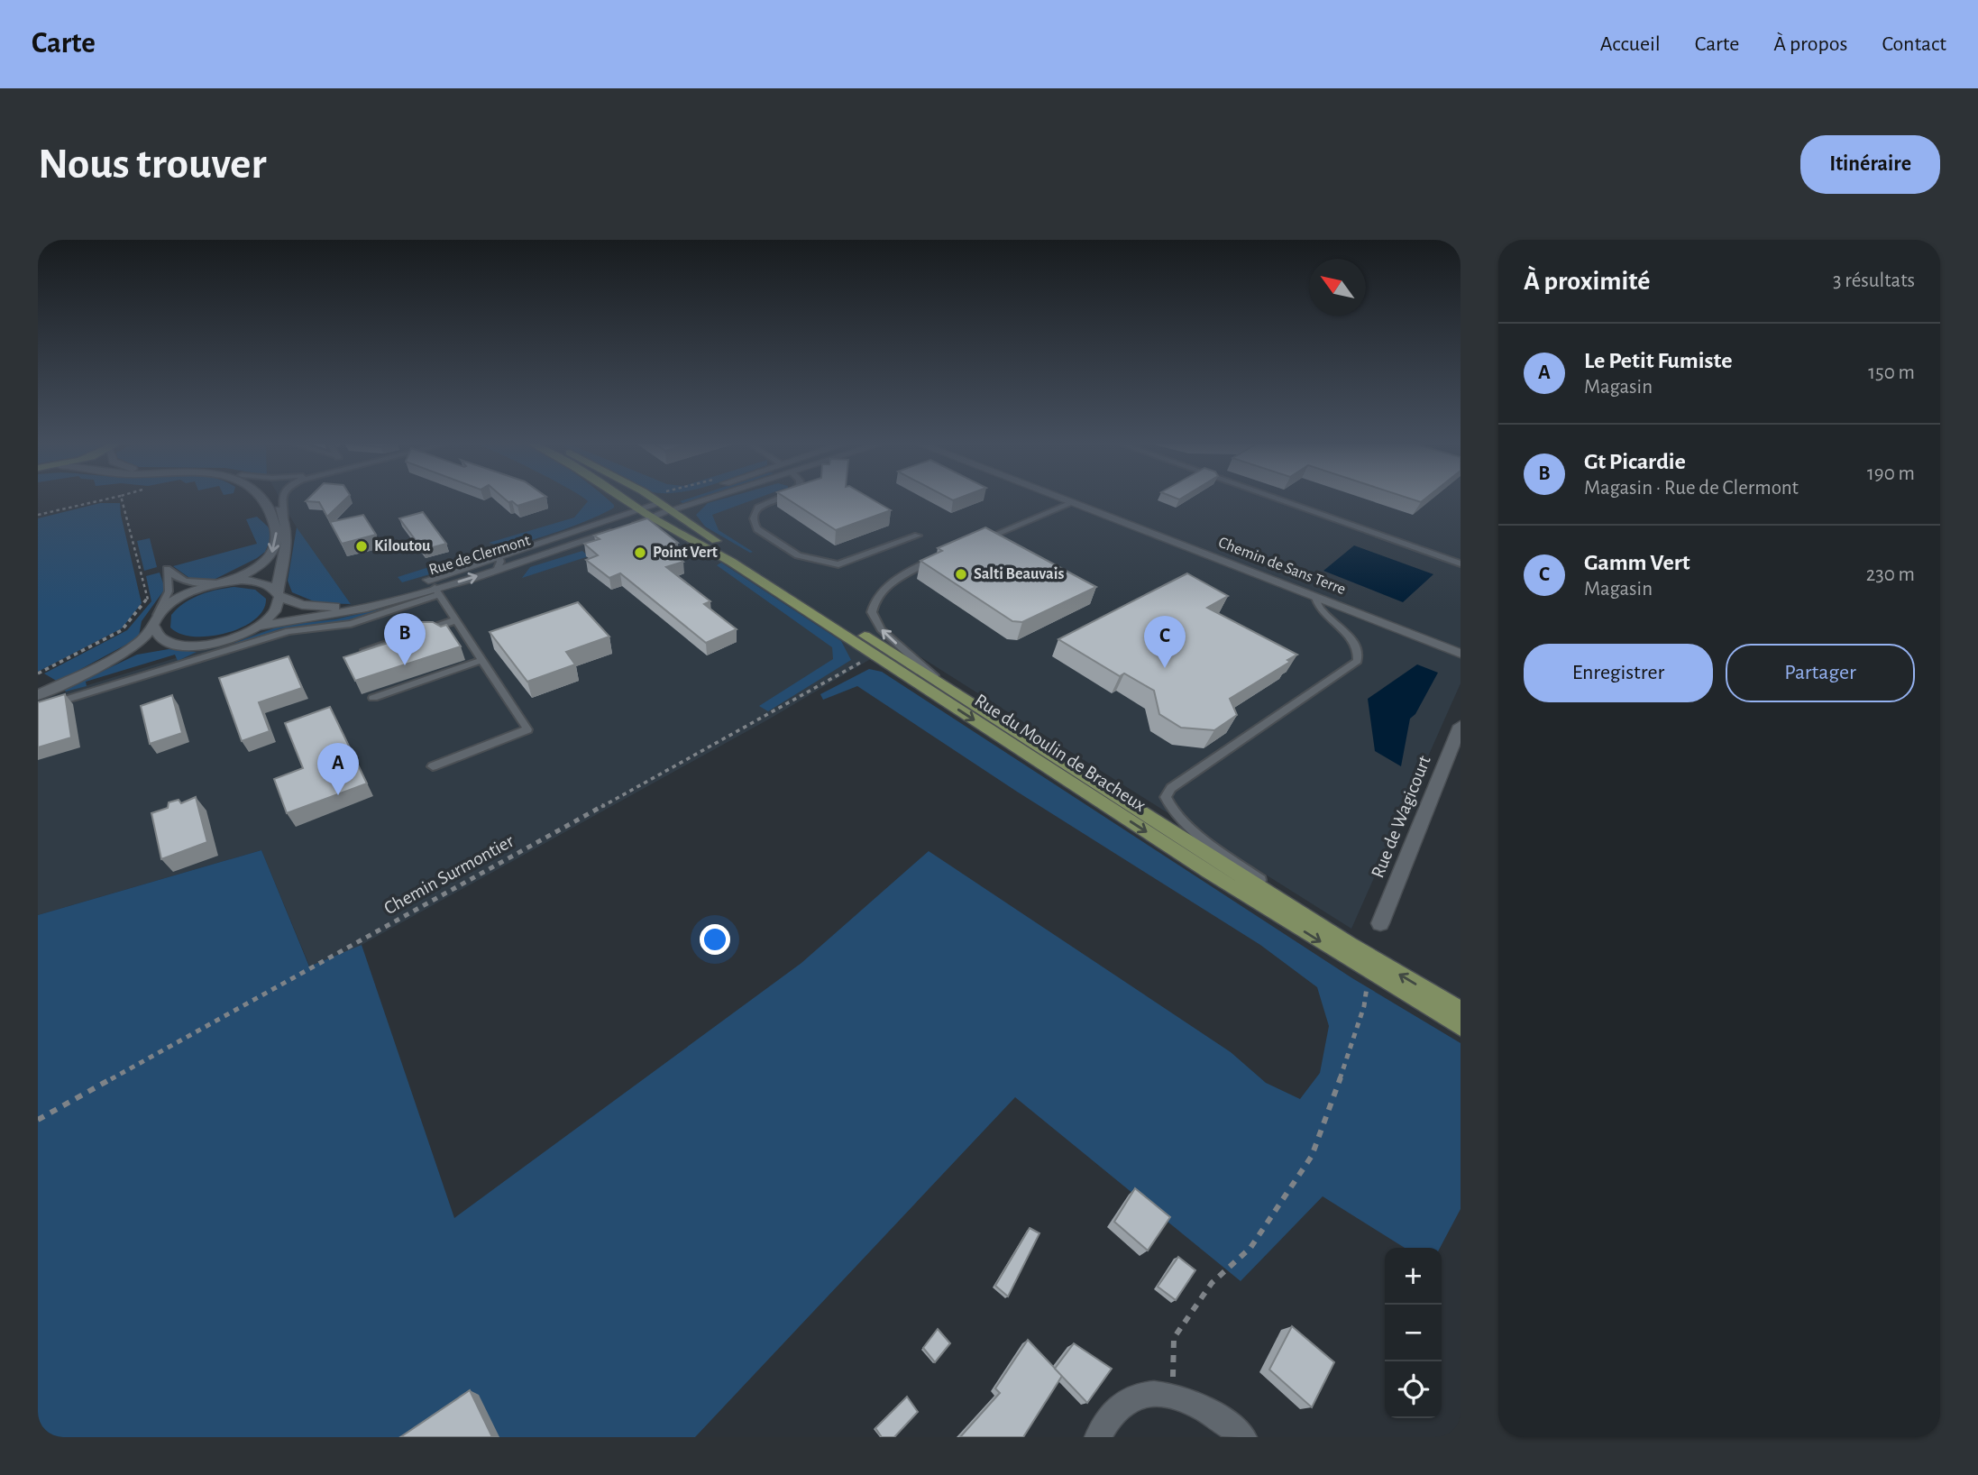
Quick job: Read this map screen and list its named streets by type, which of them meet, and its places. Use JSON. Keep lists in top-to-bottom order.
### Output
{
  "streets": {
    "main road": [
      "Rue de Clermont",
      "Chemin de Sans Terre",
      "Rue du Moulin de Bracheux",
      "Rue de Wagicourt"
    ],
    "path": ["Chemin Surmontier"]
  },
  "crossings": [
    ["Rue de Clermont", "Rue du Moulin de Bracheux"],
    ["Rue du Moulin de Bracheux", "Chemin Surmontier"]
  ],
  "places": ["Kiloutou", "Point Vert", "Salti Beauvais"],
  "north": "top left",
  "page": {
    "header": "Carte",
    "nav": [
      "Accueil",
      "Carte",
      "À propos",
      "Contact"
    ],
    "buttons": [
      "Itinéraire",
      ["Enregistrer", "Partager"]
    ],
    "title": "Nous trouver",
    "heading": ["À proximité", "3 résultats"],
    "list": [
      {
        "mark": "A",
        "name": "Le Petit Fumiste",
        "note": "Magasin",
        "value": "150 m"
      },
      {
        "mark": "B",
        "name": "Gt Picardie",
        "note": "Magasin · Rue de Clermont",
        "value": "190 m"
      },
      {
        "mark": "C",
        "name": "Gamm Vert",
        "note": "Magasin",
        "value": "230 m"
      }
    ],
    "pins": ["B", "C", "A"],
    "map_buttons": ["+", "−"]
  }
}
